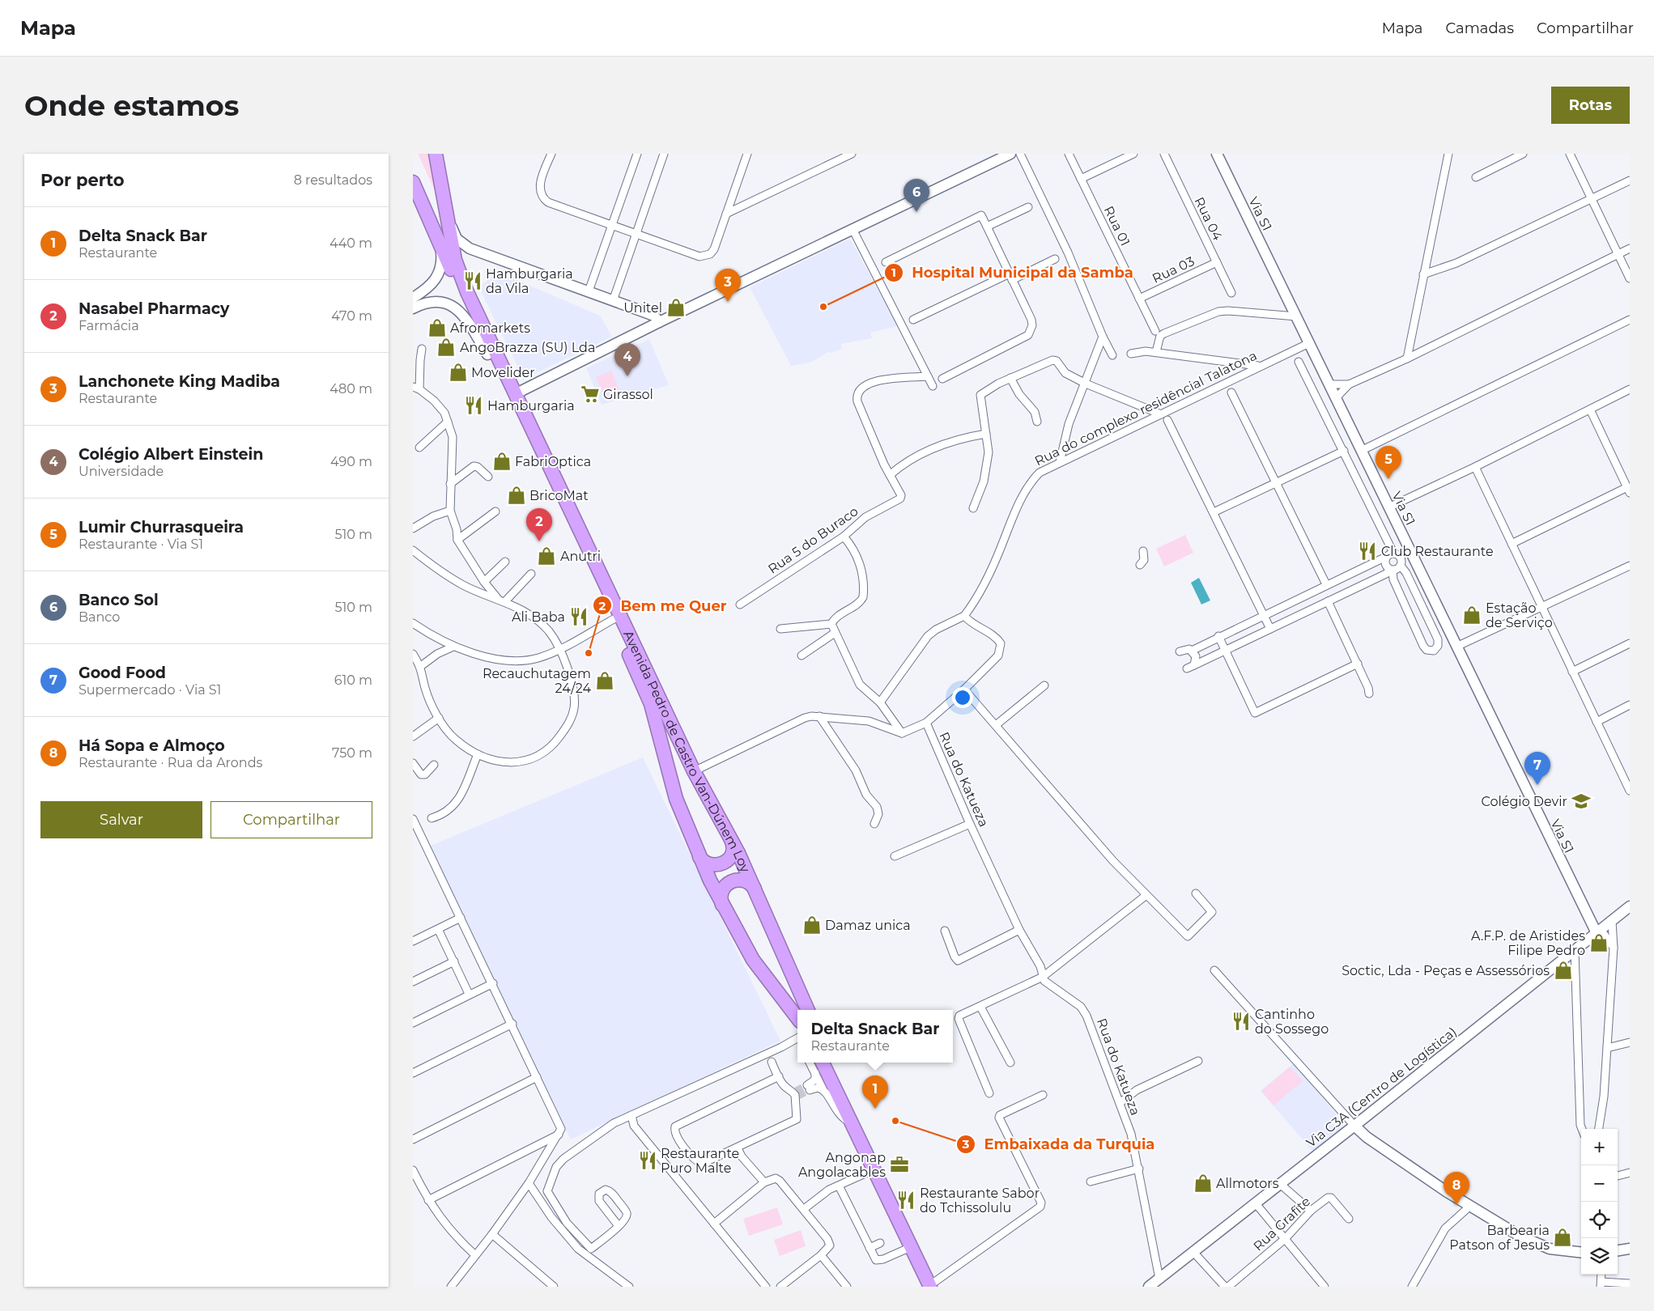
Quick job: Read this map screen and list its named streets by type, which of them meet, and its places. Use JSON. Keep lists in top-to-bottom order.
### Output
{
  "streets": {
    "highway": ["Avenida Pedro de Castro Van-Dúnem Loy"],
    "street": [
      "Via S1",
      "Rua 04",
      "Rua 01",
      "Rua 03",
      "Rua do complexo residêncial Talatona",
      "Rua 5 do Buraco",
      "Rua do Katueza",
      "Via C3A (Centro de Logística)",
      "Rua Grafite"
    ]
  },
  "crossings": [
    ["Via S1", "Rua do complexo residêncial Talatona"],
    ["Via S1", "Via C3A (Centro de Logística)"],
    ["Rua 04", "Rua 03"],
    ["Rua 01", "Rua 03"],
    ["Rua do Katueza", "Via C3A (Centro de Logística)"]
  ],
  "places": {
    "restaurant": [
      "Hamburgaria da Vila",
      "Hamburgaria",
      "Club Restaurante",
      "Ali Baba",
      "Cantinho do Sossego",
      "Restaurante Puro Malte",
      "Restaurante Sabor do Tchissolulu"
    ],
    "other": ["Hospital Municipal da Samba", "Bem me Quer", "Embaixada da Turquia"],
    "shop": [
      "Unitel",
      "Afromarkets",
      "AngoBrazza (SU) Lda",
      "Movelider",
      "FabriOptica",
      "BricoMat",
      "Anutri",
      "Estação de Serviço",
      "Recauchutagem 24/24",
      "Damaz unica",
      "A.F.P. de Aristides Filipe Pedro",
      "Soctic, Lda - Peças e Assessórios",
      "Allmotors",
      "Barbearia Patson of Jesus"
    ],
    "supermarket": ["Girassol"],
    "school or university": ["Colégio Devir"],
    "office": ["Angonap Angolacables"]
  },
  "page": {
    "header": "Mapa",
    "nav": ["Mapa", "Camadas", "Compartilhar"],
    "buttons": [
      "Rotas",
      ["Salvar", "Compartilhar"]
    ],
    "title": "Onde estamos",
    "heading": ["Por perto", "8 resultados"],
    "pins": [
      "6",
      "3",
      "4",
      "5",
      "2",
      "7",
      "1",
      "8"
    ],
    "list": [
      {
        "mark": "1",
        "name": "Delta Snack Bar",
        "note": "Restaurante",
        "value": "440 m"
      },
      {
        "mark": "2",
        "name": "Nasabel Pharmacy",
        "note": "Farmácia",
        "value": "470 m"
      },
      {
        "mark": "3",
        "name": "Lanchonete King Madiba",
        "note": "Restaurante",
        "value": "480 m"
      },
      {
        "mark": "4",
        "name": "Colégio Albert Einstein",
        "note": "Universidade",
        "value": "490 m"
      },
      {
        "mark": "5",
        "name": "Lumir Churrasqueira",
        "note": "Restaurante · Via S1",
        "value": "510 m"
      },
      {
        "mark": "6",
        "name": "Banco Sol",
        "note": "Banco",
        "value": "510 m"
      },
      {
        "mark": "7",
        "name": "Good Food",
        "note": "Supermercado · Via S1",
        "value": "610 m"
      },
      {
        "mark": "8",
        "name": "Há Sopa e Almoço",
        "note": "Restaurante · Rua da Aronds",
        "value": "750 m"
      }
    ],
    "popup": ["Delta Snack Bar", "Restaurante"],
    "map_buttons": ["+", "−"]
  }
}
